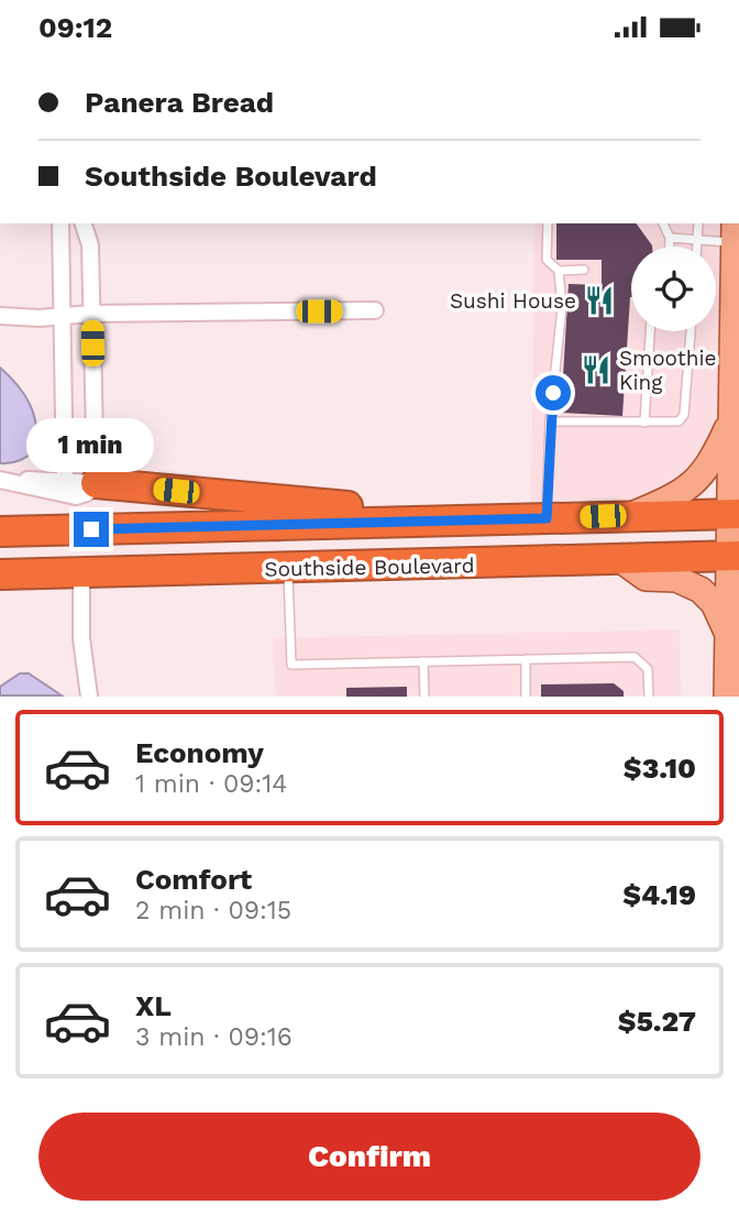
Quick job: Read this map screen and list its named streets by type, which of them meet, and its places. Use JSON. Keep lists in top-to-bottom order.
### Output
{
  "streets": {
    "highway": ["Southside Boulevard"]
  },
  "places": {
    "restaurant": ["Sushi House", "Smoothie King"]
  },
  "page": {
    "status": "09:12",
    "banner": ["Panera Bread", "Southside Boulevard"],
    "bubble": "1 min",
    "list": [
      {
        "name": "Economy",
        "note": "1 min · 09:14",
        "value": "$3.10"
      },
      {
        "name": "Comfort",
        "note": "2 min · 09:15",
        "value": "$4.19"
      },
      {
        "name": "XL",
        "note": "3 min · 09:16",
        "value": "$5.27"
      }
    ],
    "buttons": "Confirm"
  }
}
